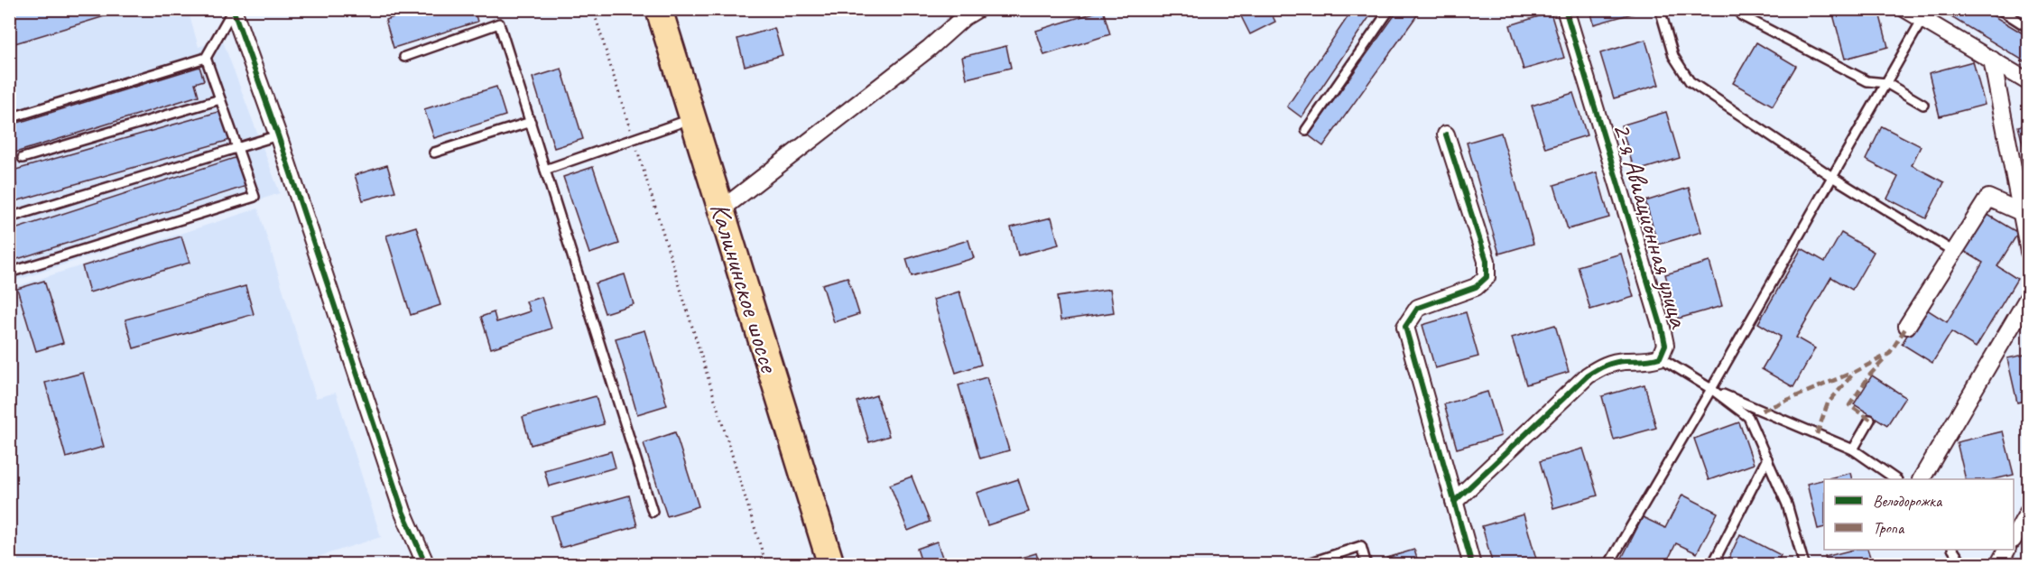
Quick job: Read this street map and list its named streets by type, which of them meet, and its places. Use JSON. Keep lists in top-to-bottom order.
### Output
{
  "streets": {
    "main road": ["Калининское шоссе"],
    "street": ["2-я Авиационная улица"]
  },
  "legend": ["Велодорожка", "Тропа"]
}
